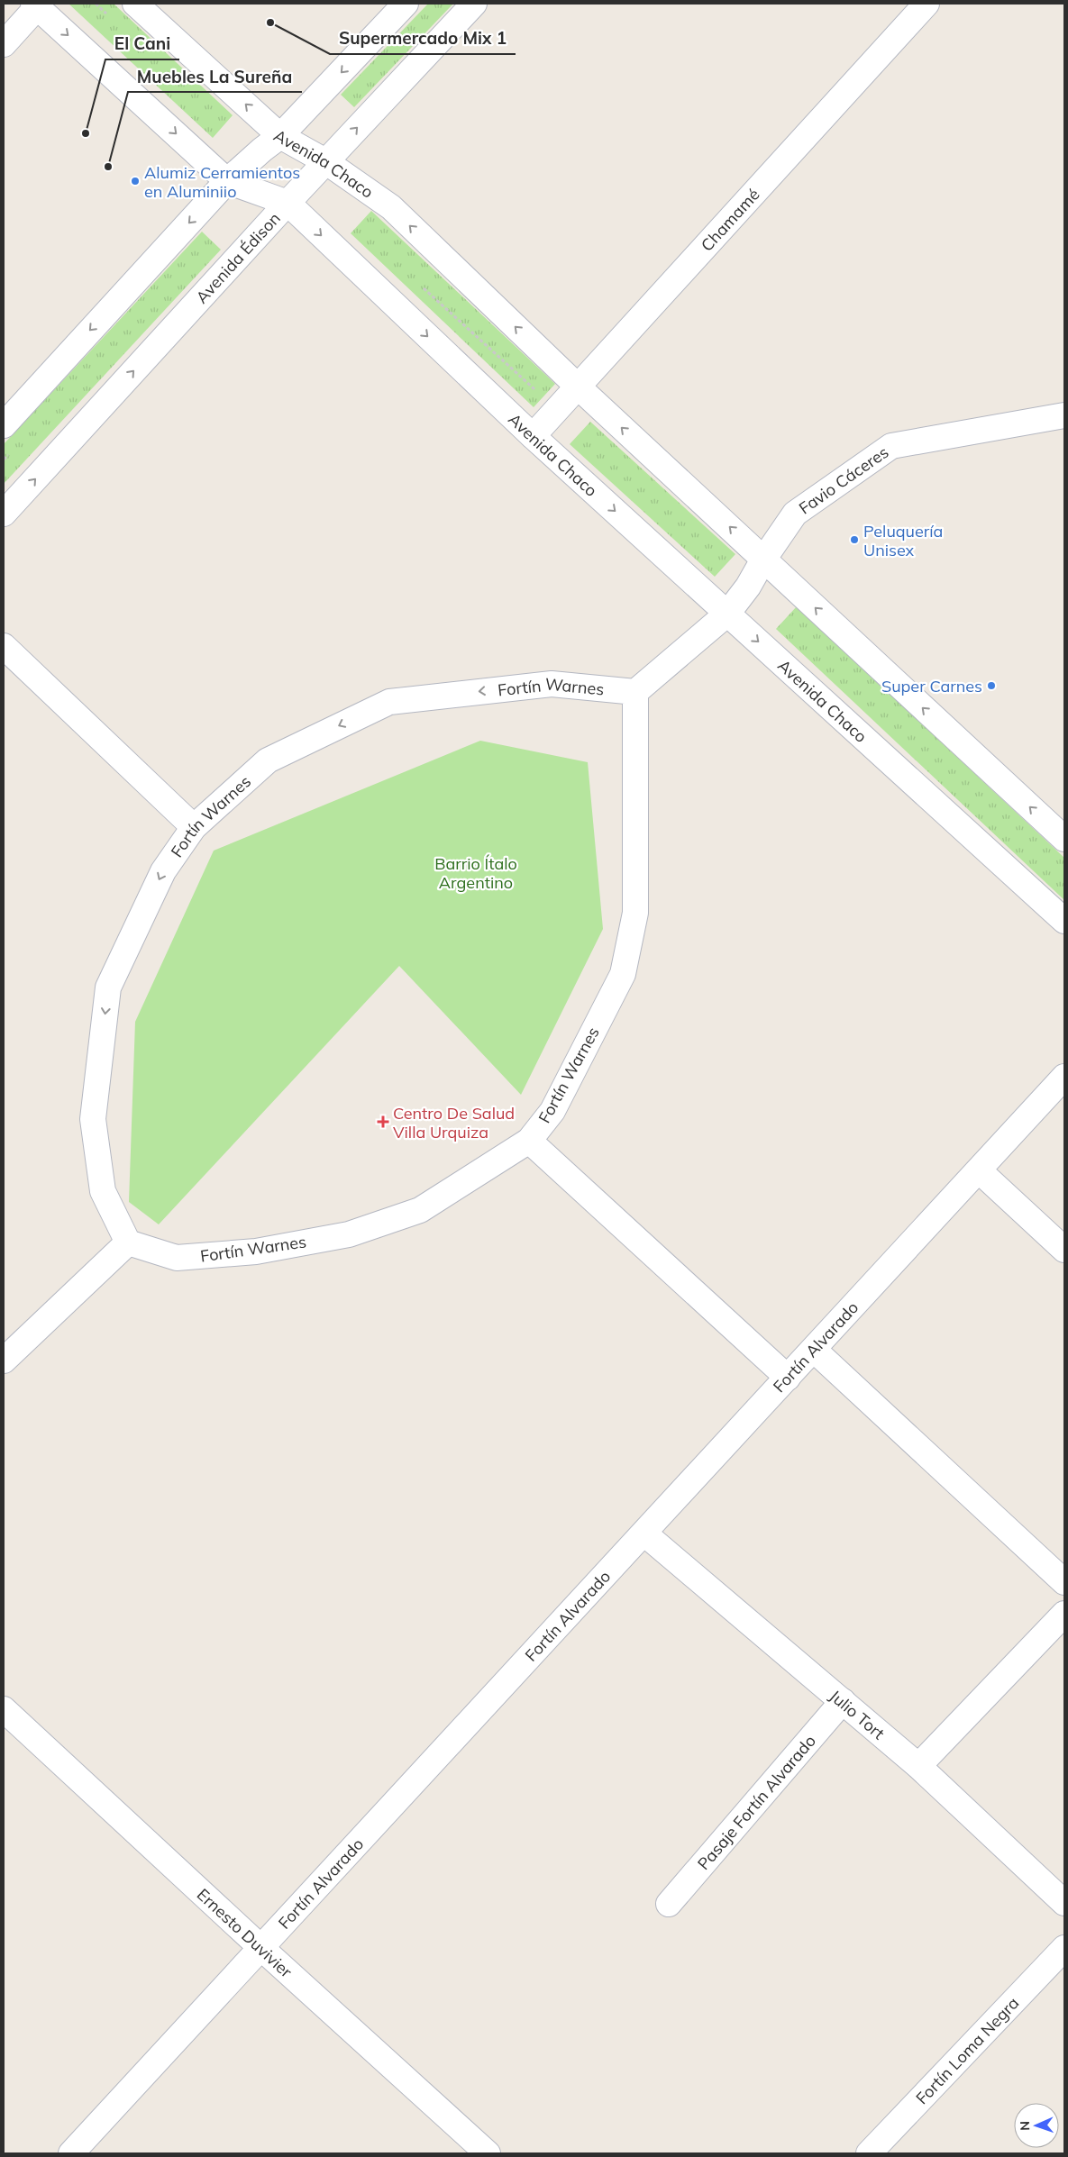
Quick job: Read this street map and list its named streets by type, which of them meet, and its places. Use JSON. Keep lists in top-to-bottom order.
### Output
{
  "streets": {
    "street": [
      "Avenida Chaco",
      "Chamamé",
      "Avenida Édison",
      "Favio Cáceres",
      "Fortín Warnes",
      "Fortín Alvarado",
      "Julio Tort",
      "Pasaje Fortín Alvarado",
      "Ernesto Duvivier",
      "Fortín Loma Negra"
    ]
  },
  "crossings": [
    ["Avenida Chaco", "Chamamé"],
    ["Avenida Chaco", "Avenida Édison"],
    ["Avenida Chaco", "Favio Cáceres"],
    ["Fortín Alvarado", "Julio Tort"],
    ["Fortín Alvarado", "Ernesto Duvivier"],
    ["Julio Tort", "Pasaje Fortín Alvarado"]
  ],
  "one_way": ["Fortín Warnes"],
  "parks": ["Barrio Ítalo Argentino"],
  "places": {
    "other": [
      "Supermercado Mix 1",
      "El Cani",
      "Muebles La Sureña",
      "Alumiz Cerramientos en Aluminiio",
      "Peluquería Unisex",
      "Super Carnes"
    ],
    "health": ["Centro De Salud Villa Urquiza"]
  },
  "north": "left"
}
